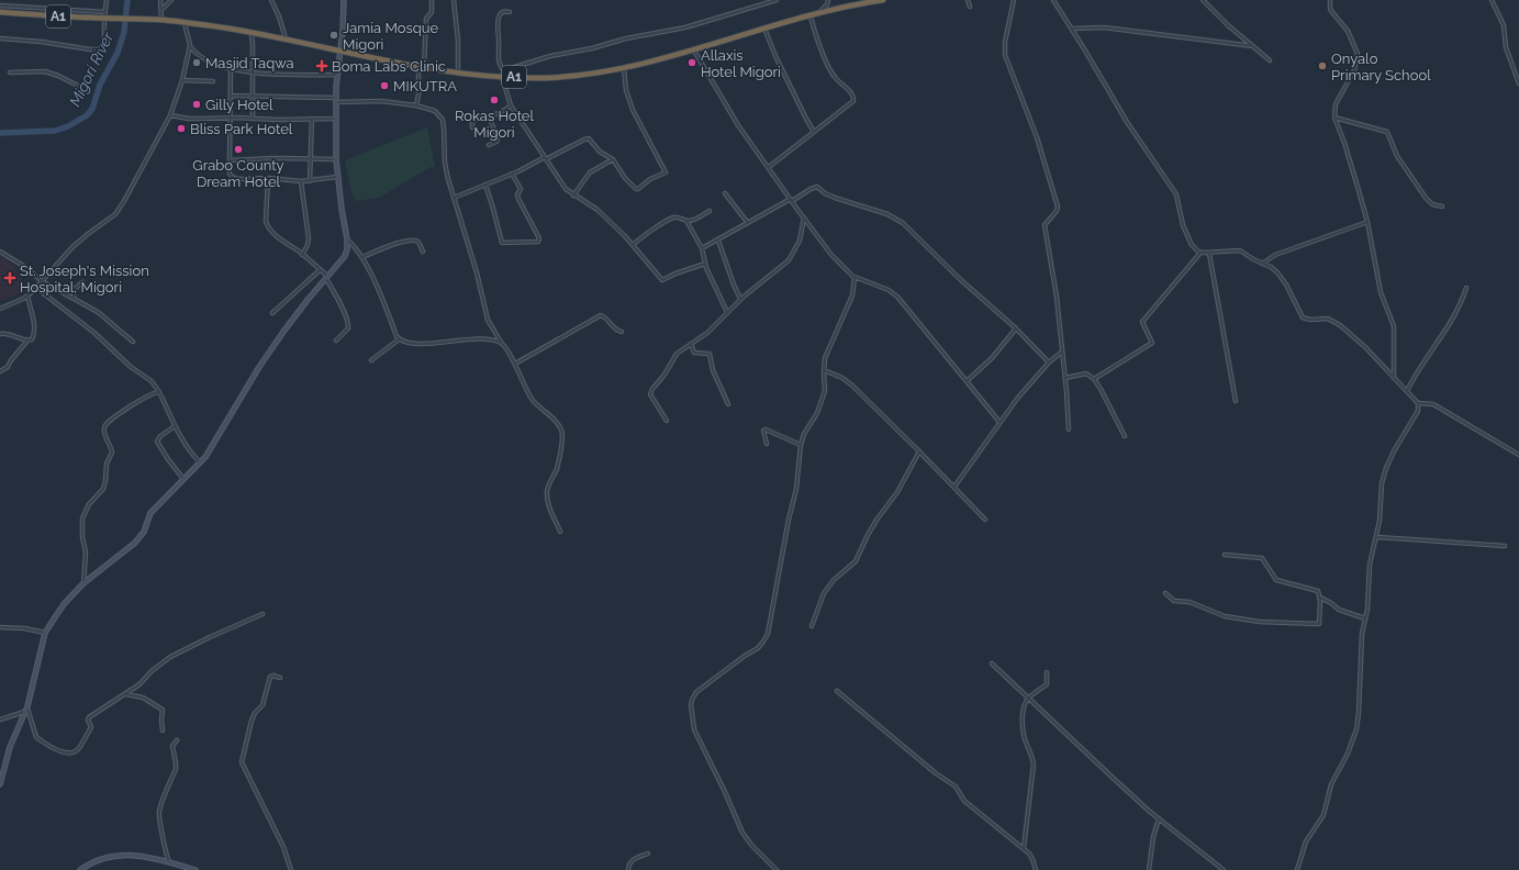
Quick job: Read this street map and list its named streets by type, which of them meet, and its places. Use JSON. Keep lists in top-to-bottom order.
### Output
{
  "streets": {
    "highway": ["A1"]
  },
  "water": ["Migori River"],
  "places": {
    "other": [
      "Jamia Mosque Migori",
      "Masjid Taqwa",
      "Allaxis Hotel Migori",
      "Onyalo Primary School",
      "MIKUTRA",
      "Rokas Hotel Migori",
      "Gilly Hotel",
      "Bliss Park Hotel",
      "Grabo County Dream Hotel"
    ],
    "health": ["Boma Labs Clinic", "St. Joseph's Mission Hospital, Migori"]
  }
}
